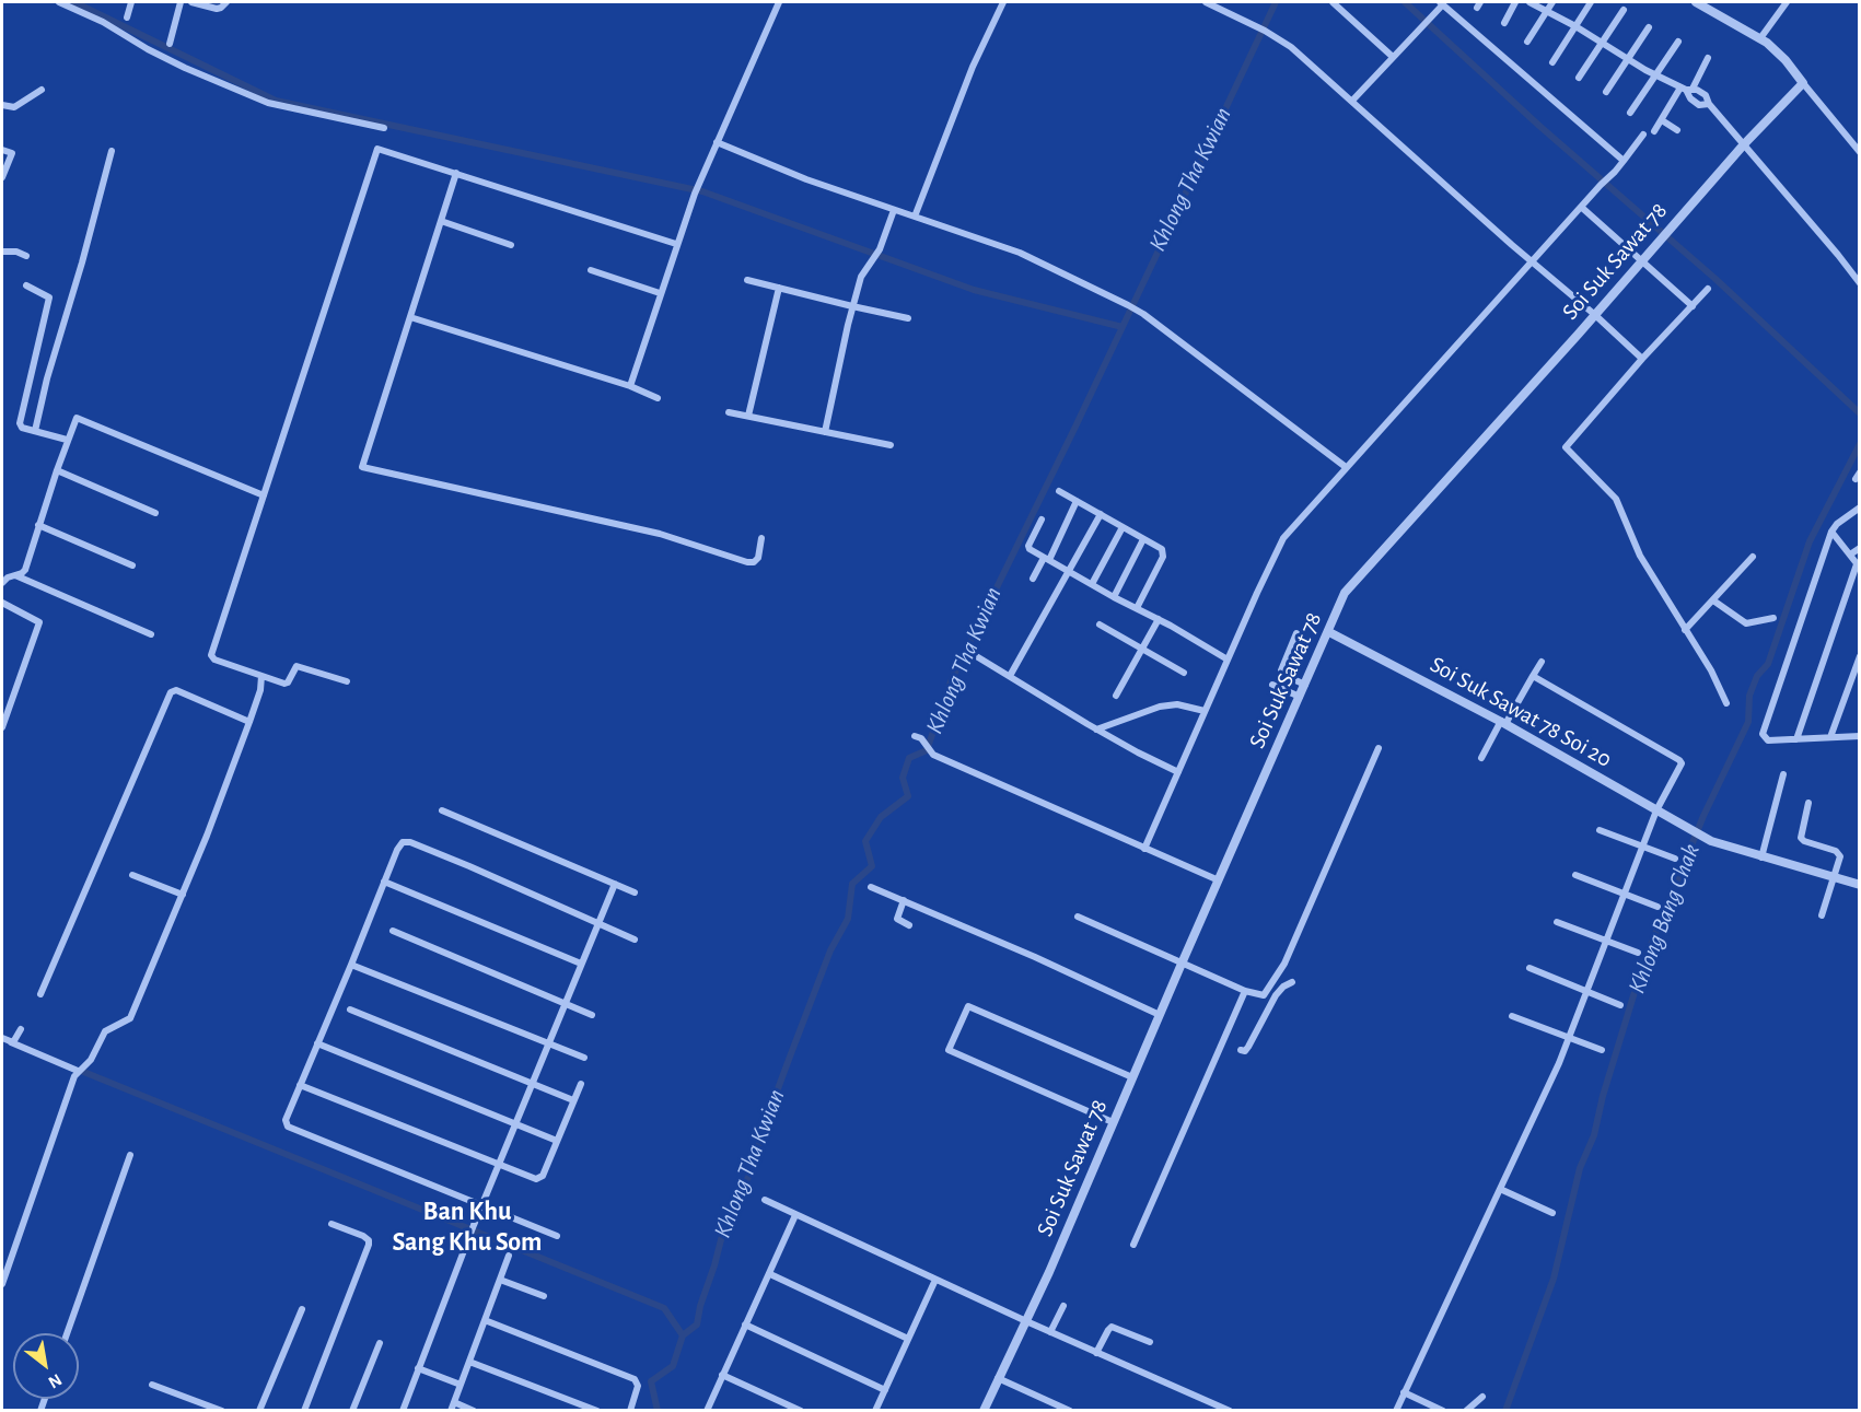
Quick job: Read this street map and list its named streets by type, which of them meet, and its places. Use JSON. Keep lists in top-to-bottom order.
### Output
{
  "streets": {
    "street": ["Soi Suk Sawat 78", "Soi Suk Sawat 78 Soi 20"]
  },
  "crossings": [
    ["Soi Suk Sawat 78", "Soi Suk Sawat 78 Soi 20"]
  ],
  "districts": ["Ban Khu Sang Khu Som"],
  "water": ["Khlong Tha Kwian", "Khlong Bang Chak"],
  "north": "bottom right"
}
